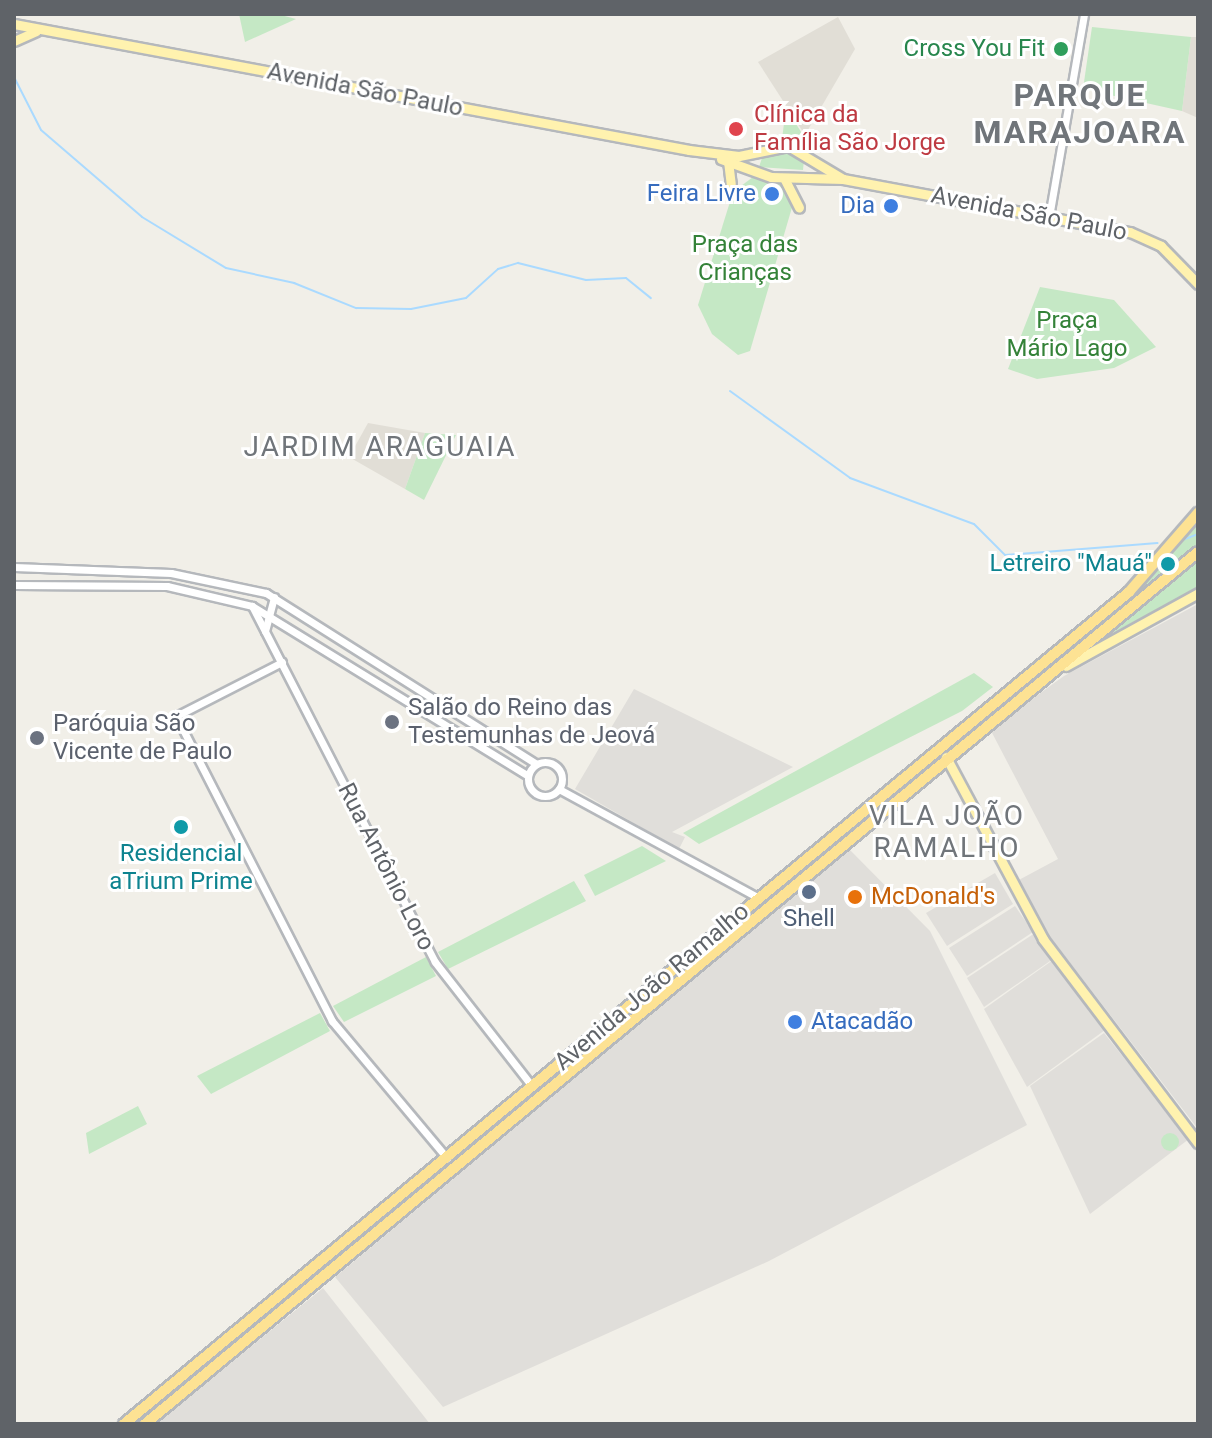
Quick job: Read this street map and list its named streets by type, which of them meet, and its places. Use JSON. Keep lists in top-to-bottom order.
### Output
{
  "streets": {
    "highway": ["Avenida João Ramalho"],
    "main road": ["Avenida São Paulo"],
    "street": ["Rua Antônio Loro"]
  },
  "crossings": [
    ["Rua Antônio Loro", "Avenida João Ramalho"]
  ],
  "districts": ["PARQUE MARAJOARA", "JARDIM ARAGUAIA", "VILA JOÃO RAMALHO"],
  "parks": ["Praça das Crianças", "Praça Mário Lago"],
  "places": [
    "Cross You Fit",
    "Clínica da Família São Jorge",
    "Feira Livre",
    "Dia",
    "Letreiro \"Mauá\"",
    "Salão do Reino das Testemunhas de Jeová",
    "Paróquia São Vicente de Paulo",
    "Residencial aTrium Prime",
    "Shell",
    "McDonald's",
    "Atacadão"
  ]
}
